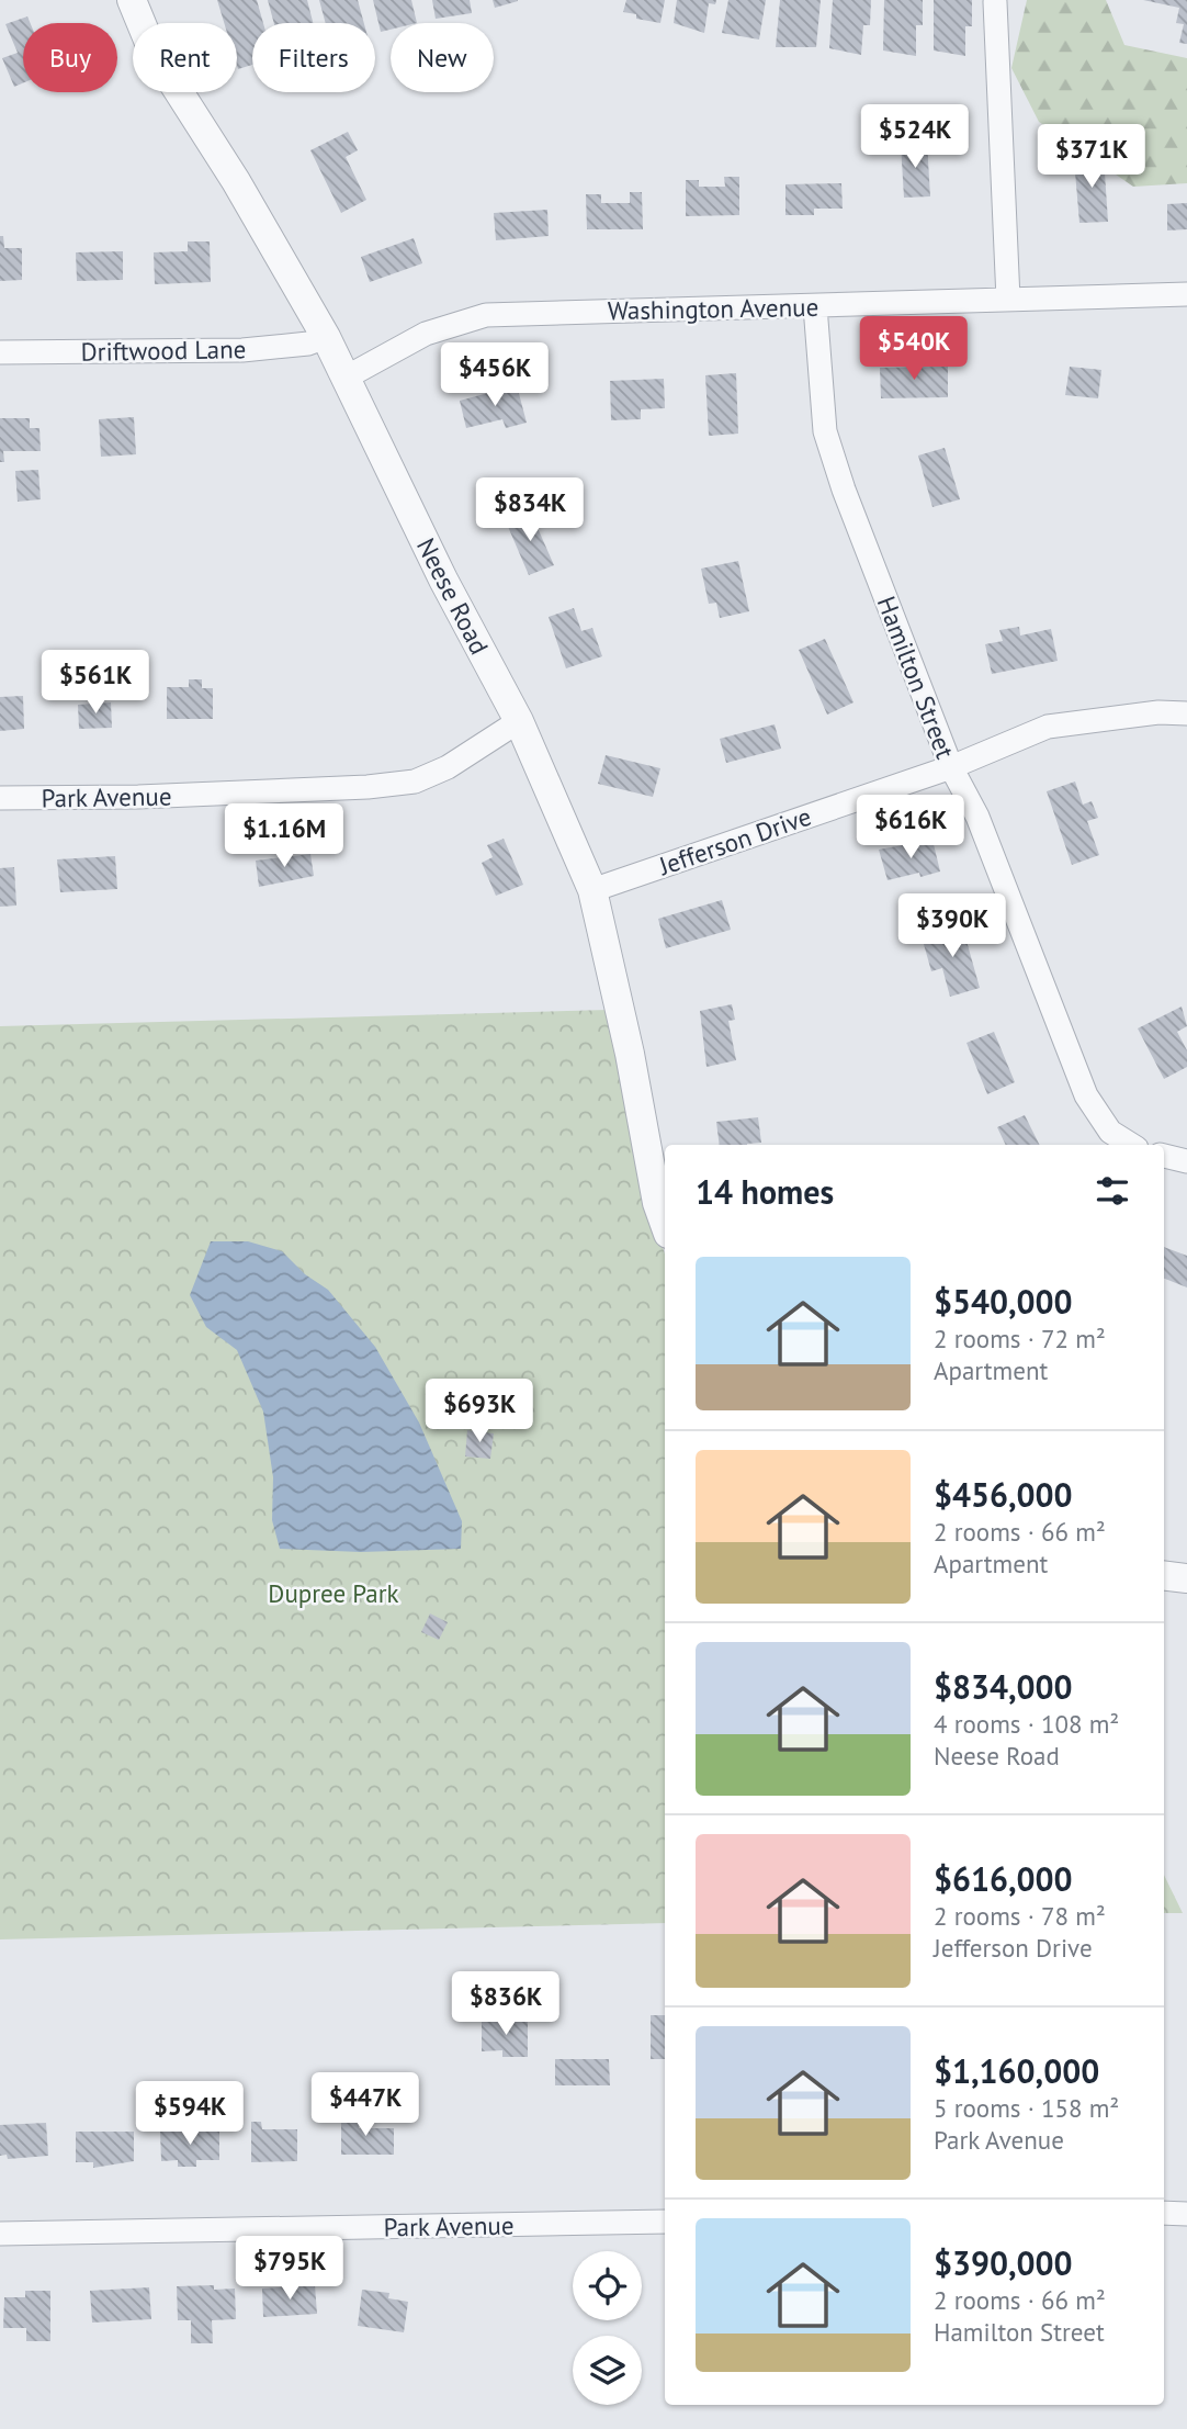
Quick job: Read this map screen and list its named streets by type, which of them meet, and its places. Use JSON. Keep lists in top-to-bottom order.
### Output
{
  "streets": {
    "street": [
      "Washington Avenue",
      "Driftwood Lane",
      "Neese Road",
      "Hamilton Street",
      "Park Avenue",
      "Jefferson Drive"
    ]
  },
  "crossings": [
    ["Washington Avenue", "Neese Road"],
    ["Washington Avenue", "Hamilton Street"],
    ["Driftwood Lane", "Neese Road"],
    ["Neese Road", "Park Avenue"],
    ["Neese Road", "Jefferson Drive"],
    ["Hamilton Street", "Jefferson Drive"]
  ],
  "parks": ["Dupree Park"],
  "page": {
    "chip": [
      "Buy",
      "Rent",
      "Filters",
      "New"
    ],
    "price": [
      "$524K",
      "$371K",
      "$540K",
      "$456K",
      "$834K",
      "$561K",
      "$616K",
      "$1.16M",
      "$390K",
      "$693K",
      "$836K",
      "$447K",
      "$594K",
      "$795K"
    ],
    "heading": "14 homes",
    "list": [
      {
        "name": "$540,000",
        "note": "2 rooms · 72 m² · Apartment"
      },
      {
        "name": "$456,000",
        "note": "2 rooms · 66 m² · Apartment"
      },
      {
        "name": "$834,000",
        "note": "4 rooms · 108 m² · Neese Road"
      },
      {
        "name": "$616,000",
        "note": "2 rooms · 78 m² · Jefferson Drive"
      },
      {
        "name": "$1,160,000",
        "note": "5 rooms · 158 m² · Park Avenue"
      },
      {
        "name": "$390,000",
        "note": "2 rooms · 66 m² · Hamilton Street"
      }
    ]
  }
}
